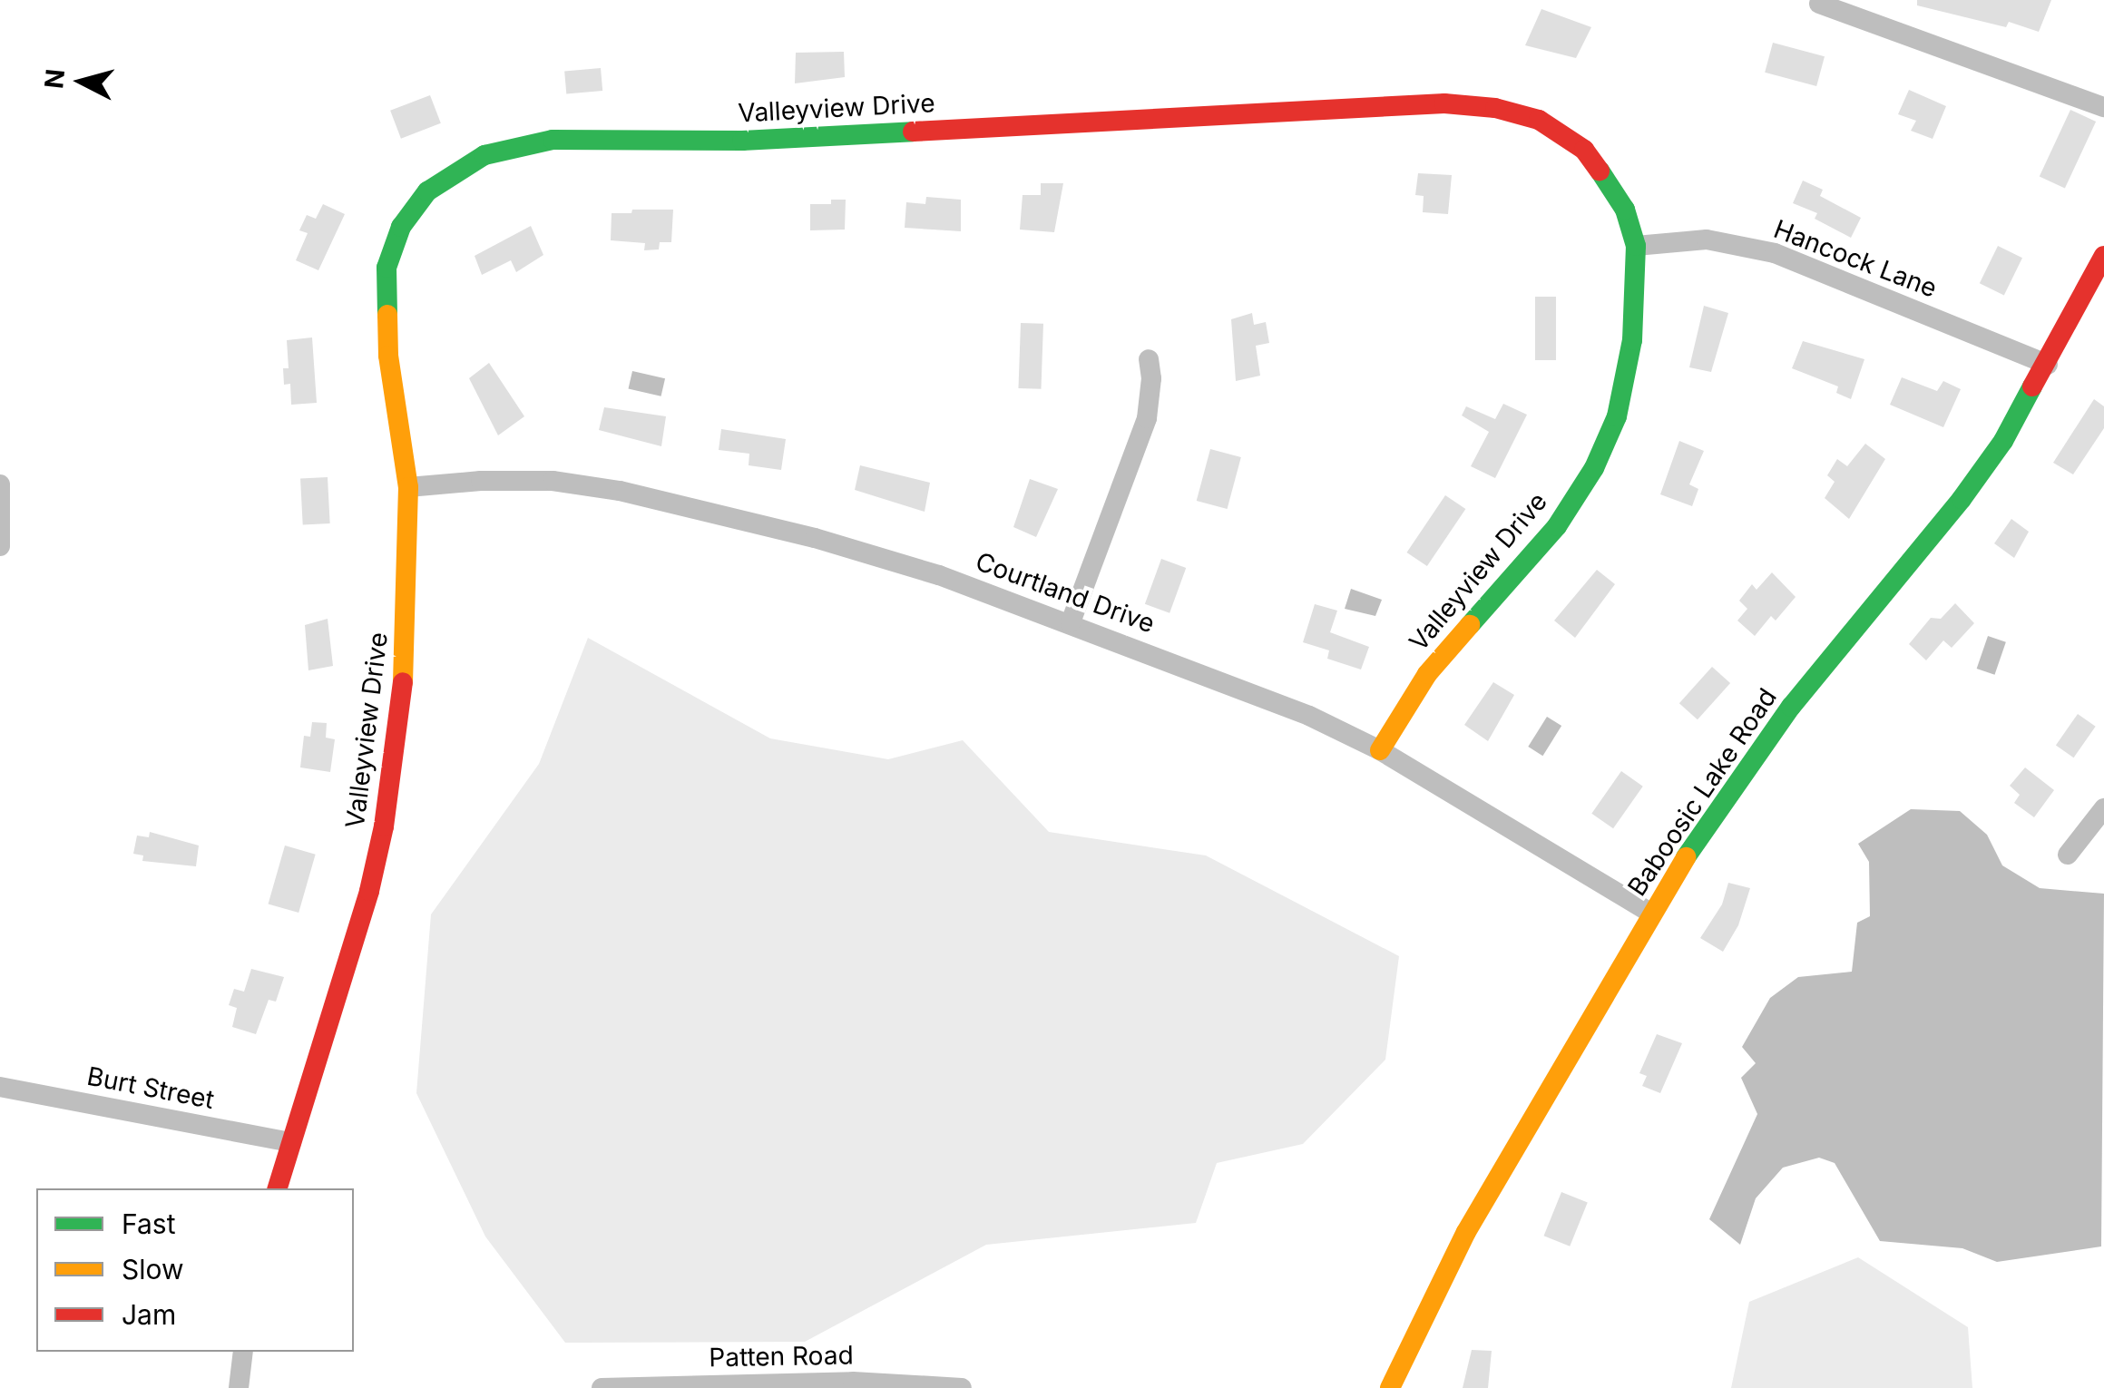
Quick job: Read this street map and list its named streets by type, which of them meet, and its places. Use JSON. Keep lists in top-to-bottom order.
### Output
{
  "streets": {
    "street": [
      "Valleyview Drive",
      "Hancock Lane",
      "Courtland Drive",
      "Baboosic Lake Road",
      "Burt Street",
      "Patten Road"
    ]
  },
  "crossings": [
    ["Valleyview Drive", "Hancock Lane"],
    ["Valleyview Drive", "Courtland Drive"],
    ["Valleyview Drive", "Burt Street"],
    ["Hancock Lane", "Baboosic Lake Road"],
    ["Courtland Drive", "Baboosic Lake Road"]
  ],
  "legend": ["Fast", "Slow", "Jam"],
  "north": "left"
}
